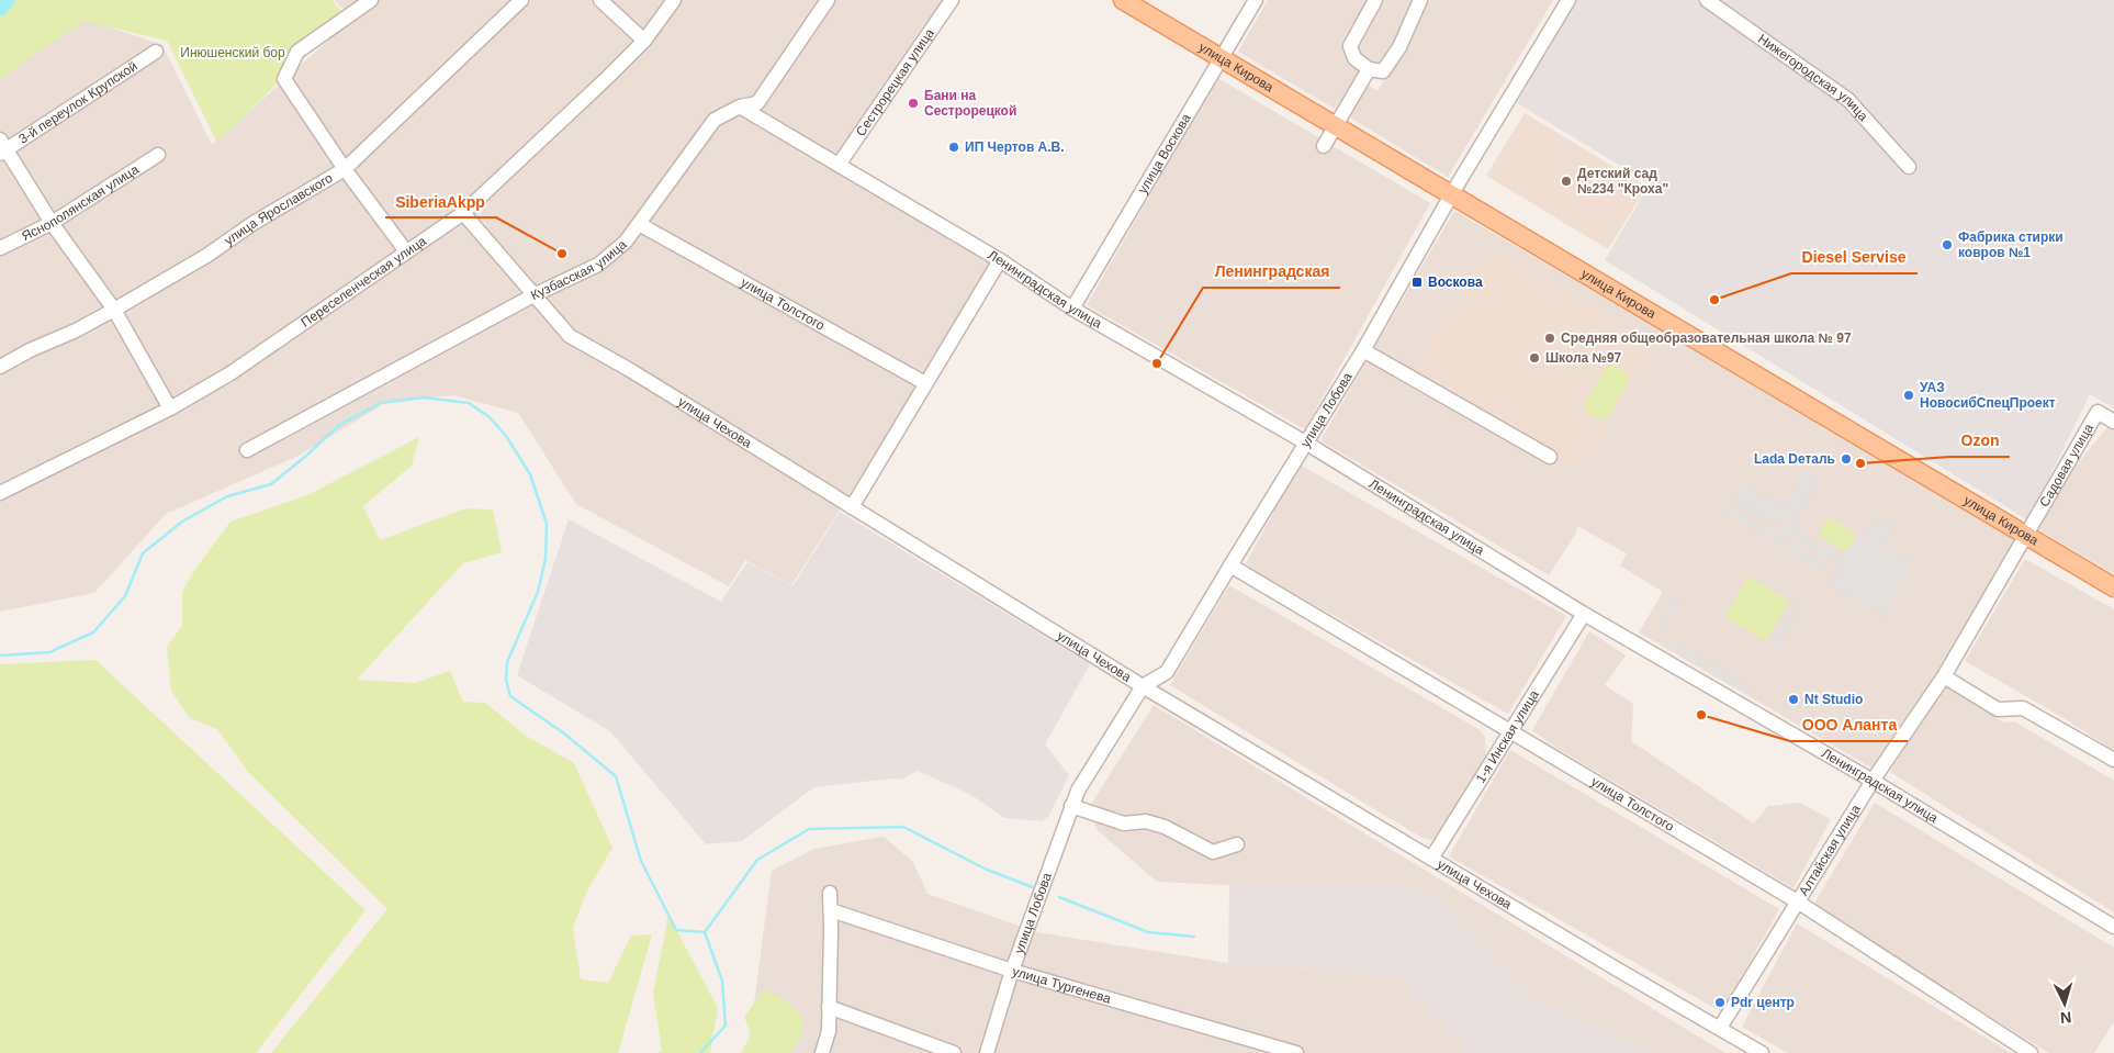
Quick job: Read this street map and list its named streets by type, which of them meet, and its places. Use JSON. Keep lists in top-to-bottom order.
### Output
{
  "streets": {
    "main road": ["улица Кирова"],
    "street": [
      "Нижегородская улица",
      "Сестрорецкая улица",
      "3-й переулок Крупской",
      "улица Воскова",
      "Яснополянская улица",
      "улица Ярославского",
      "Кузбасская улица",
      "Переселенческая улица",
      "Ленинградская улица",
      "улица Толстого",
      "улица Лобова",
      "улица Чехова",
      "Садовая улица",
      "1-я Инская улица",
      "Алтайская улица",
      "улица Тургенева"
    ]
  },
  "crossings": [
    ["улица Кирова", "улица Воскова"],
    ["улица Кирова", "улица Лобова"],
    ["улица Кирова", "Садовая улица"],
    ["улица Кирова", "Алтайская улица"],
    ["Сестрорецкая улица", "Ленинградская улица"],
    ["улица Воскова", "Ленинградская улица"],
    ["Кузбасская улица", "Ленинградская улица"],
    ["Кузбасская улица", "улица Толстого"],
    ["Кузбасская улица", "улица Чехова"],
    ["Переселенческая улица", "улица Чехова"],
    ["Ленинградская улица", "улица Лобова"],
    ["Ленинградская улица", "1-я Инская улица"],
    ["Ленинградская улица", "Алтайская улица"],
    ["улица Толстого", "улица Лобова"],
    ["улица Толстого", "1-я Инская улица"],
    ["улица Толстого", "Алтайская улица"],
    ["улица Лобова", "улица Чехова"],
    ["улица Лобова", "улица Тургенева"],
    ["улица Чехова", "1-я Инская улица"],
    ["улица Чехова", "Алтайская улица"],
    ["Садовая улица", "Алтайская улица"]
  ],
  "parks": ["Инюшенский бор"],
  "places": {
    "other": [
      "Бани на Сестрорецкой",
      "ИП Чертов А.В.",
      "Детский сад №234 \"Кроха\"",
      "Фабрика стирки ковров №1",
      "SiberiaAkpp",
      "Diesel Servise",
      "Средняя общеобразовательная школа № 97",
      "Школа №97",
      "Ленинградская",
      "УАЗ НовосибСпецПроект",
      "Lada Dеталь",
      "Ozon",
      "Nt Studio",
      "ООО Аланта",
      "Pdr центр"
    ],
    "transit": ["Воскова"]
  },
  "north": "bottom"
}
